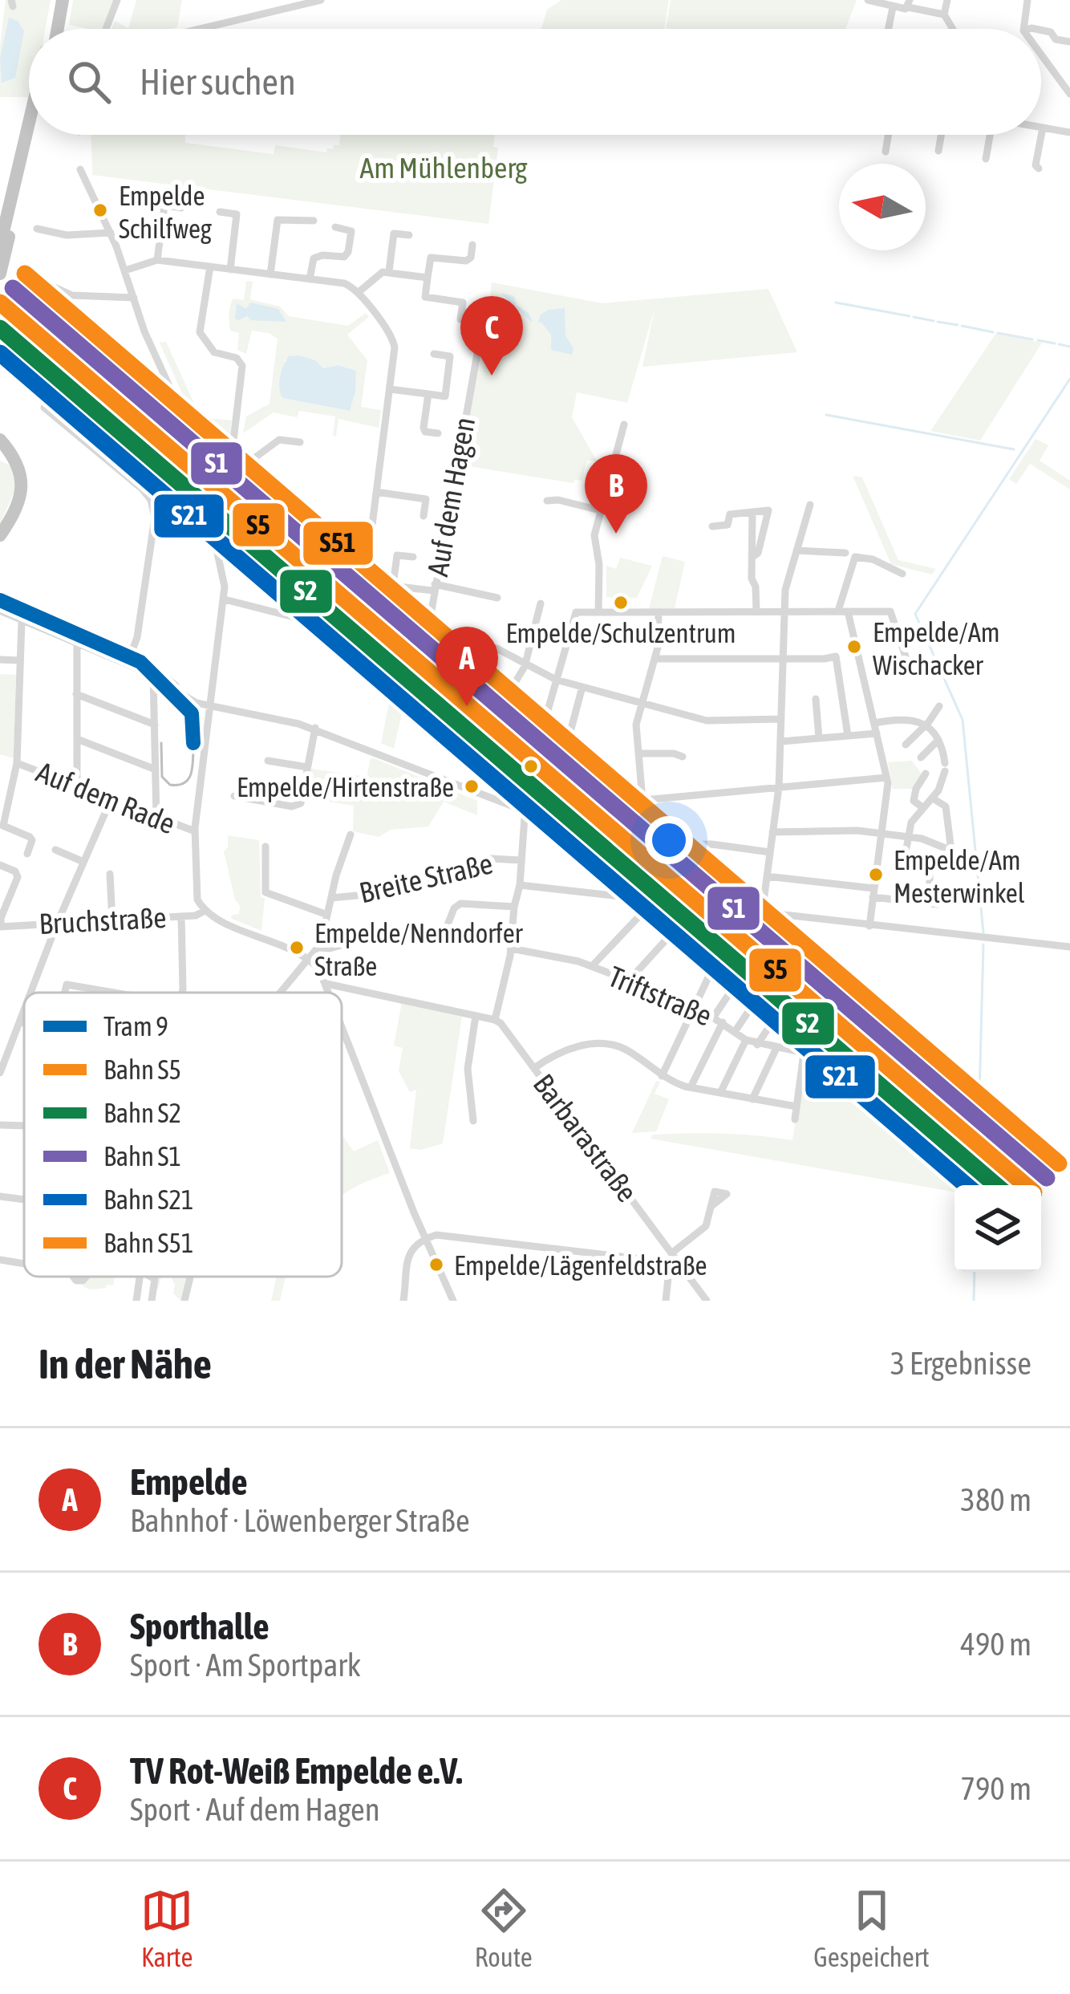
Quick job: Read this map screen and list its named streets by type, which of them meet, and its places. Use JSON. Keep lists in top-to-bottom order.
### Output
{
  "streets": {
    "street": [
      "Auf dem Hagen",
      "Auf dem Rade",
      "Breite Straße",
      "Bruchstraße",
      "Triftstraße",
      "Barbarastraße"
    ]
  },
  "parks": ["Am Mühlenberg"],
  "places": [
    "Empelde Schilfweg",
    "Empelde/Schulzentrum",
    "Empelde/Am Wischacker",
    "Empelde/Hirtenstraße",
    "Empelde/Am Mesterwinkel",
    "Empelde/Nenndorfer Straße",
    "Empelde/Lägenfeldstraße"
  ],
  "lines": [
    "rail line S51",
    "rail line S1",
    "rail line S5",
    "rail line S2",
    "rail line S21",
    "tram line 9"
  ],
  "legend": [
    "Tram 9",
    "Bahn S5",
    "Bahn S2",
    "Bahn S1",
    "Bahn S21",
    "Bahn S51"
  ],
  "north": "left",
  "page": {
    "search": "Hier suchen",
    "pins": ["C", "B", "A"],
    "heading": ["In der Nähe", "3 Ergebnisse"],
    "list": [
      {
        "mark": "A",
        "name": "Empelde",
        "note": "Bahnhof · Löwenberger Straße",
        "value": "380 m"
      },
      {
        "mark": "B",
        "name": "Sporthalle",
        "note": "Sport · Am Sportpark",
        "value": "490 m"
      },
      {
        "mark": "C",
        "name": "TV Rot-Weiß Empelde e.V.",
        "note": "Sport · Auf dem Hagen",
        "value": "790 m"
      }
    ],
    "nav": ["Karte", "Route", "Gespeichert"]
  }
}
